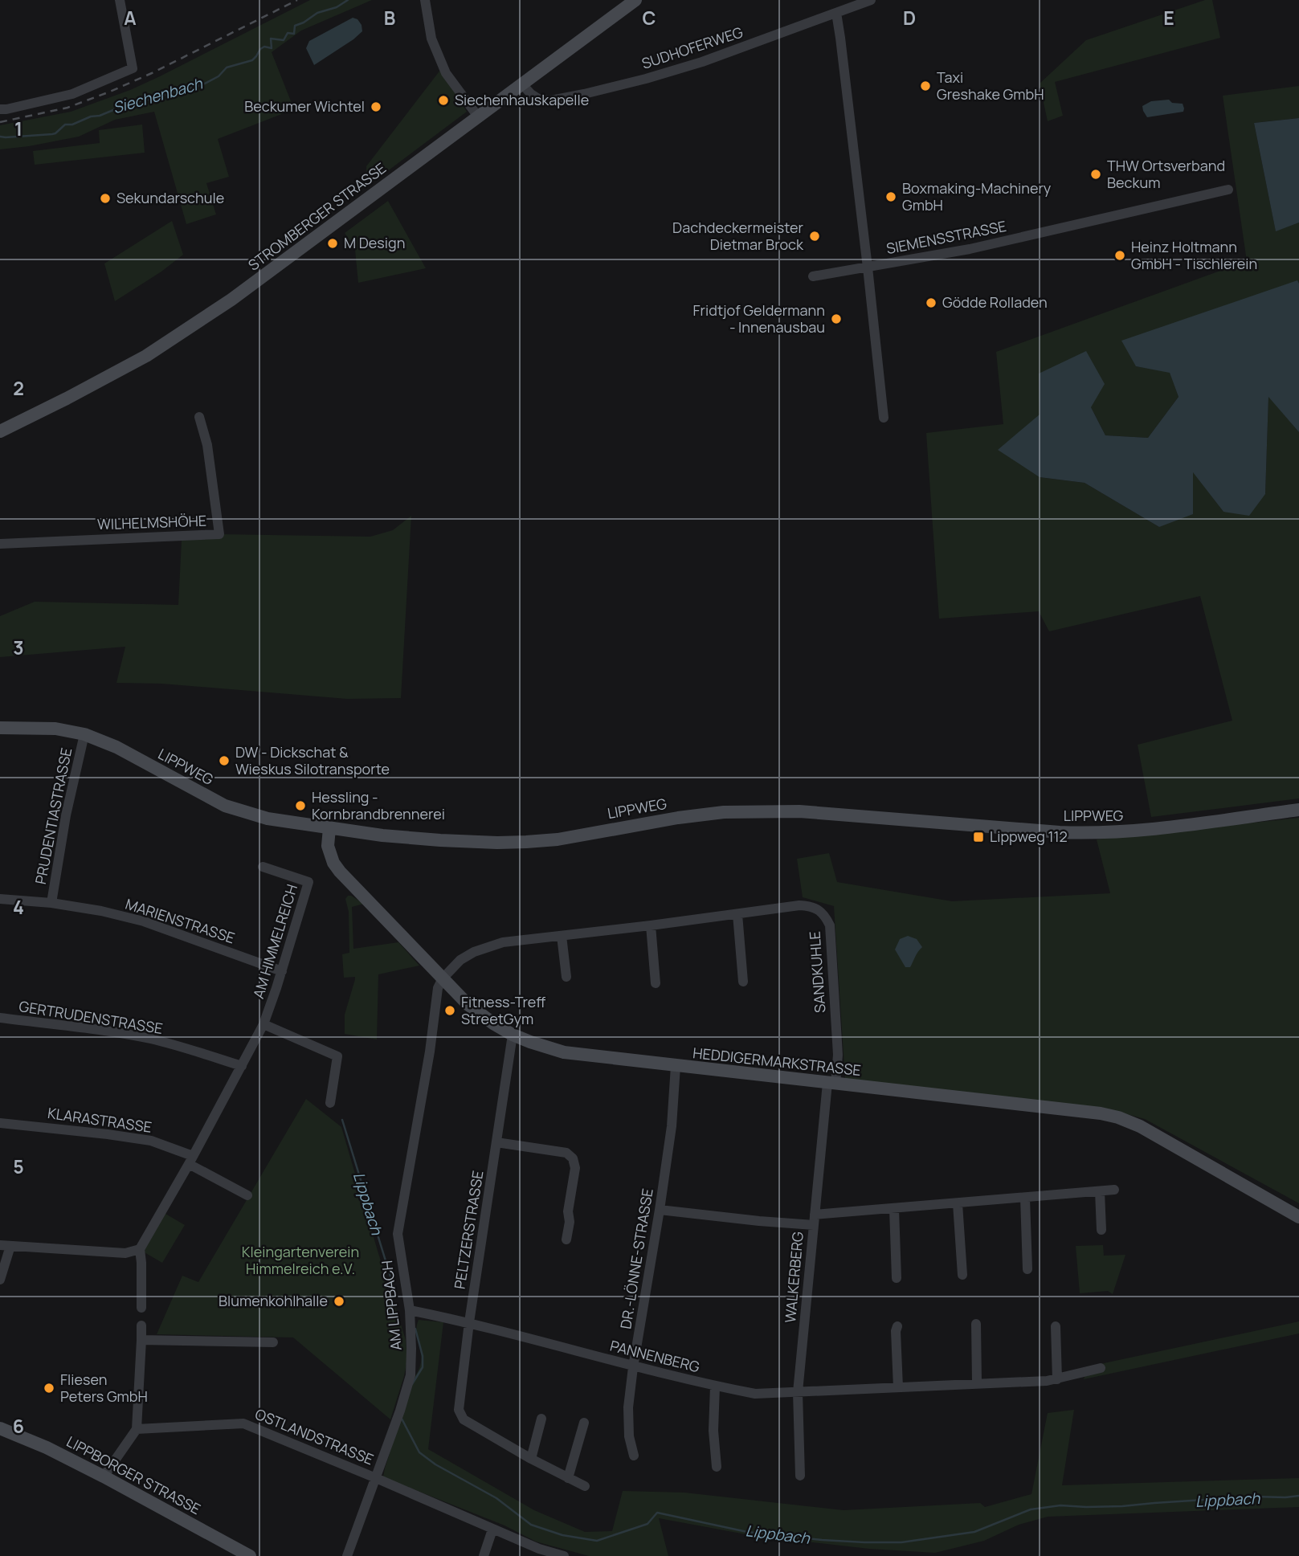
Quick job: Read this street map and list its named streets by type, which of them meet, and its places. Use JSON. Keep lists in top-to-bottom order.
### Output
{
  "streets": {
    "street": [
      "SUDHOFERWEG",
      "STROMBERGER STRASSE",
      "SIEMENSSTRASSE",
      "WILHELMSHÖHE",
      "LIPPWEG",
      "PRUDENTIASTRASSE",
      "MARIENSTRASSE",
      "AM HIMMELREICH",
      "SANDKUHLE",
      "GERTRUDENSTRASSE",
      "HEDDIGERMARKSTRASSE",
      "KLARASTRASSE",
      "PELTZERSTRASSE",
      "DR.-LÖNNE-STRASSE",
      "WALKERBERG",
      "AM LIPPBACH",
      "PANNENBERG",
      "OSTLANDSTRASSE",
      "LIPPBORGER STRASSE"
    ]
  },
  "crossings": [
    ["SUDHOFERWEG", "STROMBERGER STRASSE"],
    ["SUDHOFERWEG", "SIEMENSSTRASSE"],
    ["LIPPWEG", "PRUDENTIASTRASSE"],
    ["LIPPWEG", "HEDDIGERMARKSTRASSE"],
    ["PRUDENTIASTRASSE", "MARIENSTRASSE"],
    ["MARIENSTRASSE", "AM HIMMELREICH"],
    ["AM HIMMELREICH", "GERTRUDENSTRASSE"],
    ["AM HIMMELREICH", "KLARASTRASSE"],
    ["SANDKUHLE", "HEDDIGERMARKSTRASSE"],
    ["SANDKUHLE", "WALKERBERG"],
    ["SANDKUHLE", "AM LIPPBACH"],
    ["HEDDIGERMARKSTRASSE", "PELTZERSTRASSE"],
    ["HEDDIGERMARKSTRASSE", "DR.-LÖNNE-STRASSE"],
    ["HEDDIGERMARKSTRASSE", "WALKERBERG"],
    ["HEDDIGERMARKSTRASSE", "AM LIPPBACH"],
    ["PELTZERSTRASSE", "PANNENBERG"],
    ["DR.-LÖNNE-STRASSE", "PANNENBERG"],
    ["WALKERBERG", "PANNENBERG"],
    ["AM LIPPBACH", "PANNENBERG"],
    ["AM LIPPBACH", "OSTLANDSTRASSE"]
  ],
  "water": ["Siechenbach", "Lippbach"],
  "parks": ["Kleingartenverein Himmelreich e.V."],
  "places": {
    "other": [
      "Taxi Greshake GmbH",
      "Siechenhauskapelle",
      "Beckumer Wichtel",
      "THW Ortsverband Beckum",
      "Boxmaking-Machinery GmbH",
      "Sekundarschule",
      "Dachdeckermeister Dietmar Brock",
      "M Design",
      "Heinz Holtmann GmbH - Tischlerein",
      "Gödde Rolladen",
      "Fridtjof Geldermann - Innenausbau",
      "DW - Dickschat & Wieskus Silotransporte",
      "Hessling - Kornbrandbrennerei",
      "Fitness-Treff StreetGym",
      "Blumenkohlhalle",
      "Fliesen Peters GmbH"
    ],
    "transit": ["Lippweg 112"]
  },
  "grid": {
    "columns": [
      "A",
      "B",
      "C",
      "D",
      "E"
    ],
    "rows": [
      "1",
      "2",
      "3",
      "4",
      "5",
      "6"
    ]
  }
}
